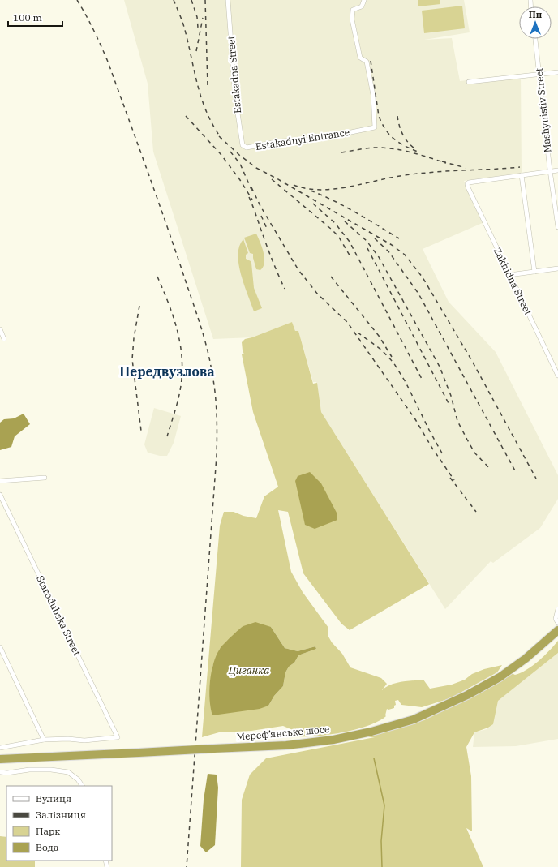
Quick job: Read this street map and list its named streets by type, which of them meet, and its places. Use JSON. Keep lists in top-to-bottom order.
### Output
{
  "streets": {
    "highway": ["Мереф’янське шосе"],
    "street": [
      "Estakadna Street",
      "Mashynistiv Street",
      "Estakadnyi Entrance",
      "Zakhidna Street",
      "Starodubska Street"
    ]
  },
  "crossings": [
    ["Estakadna Street", "Estakadnyi Entrance"]
  ],
  "districts": ["Передвузлова"],
  "water": ["Циганка"],
  "legend": [
    "Вулиця",
    "Залізниця",
    "Парк",
    "Вода"
  ],
  "scale_bar": "100 m",
  "north": "top"
}
